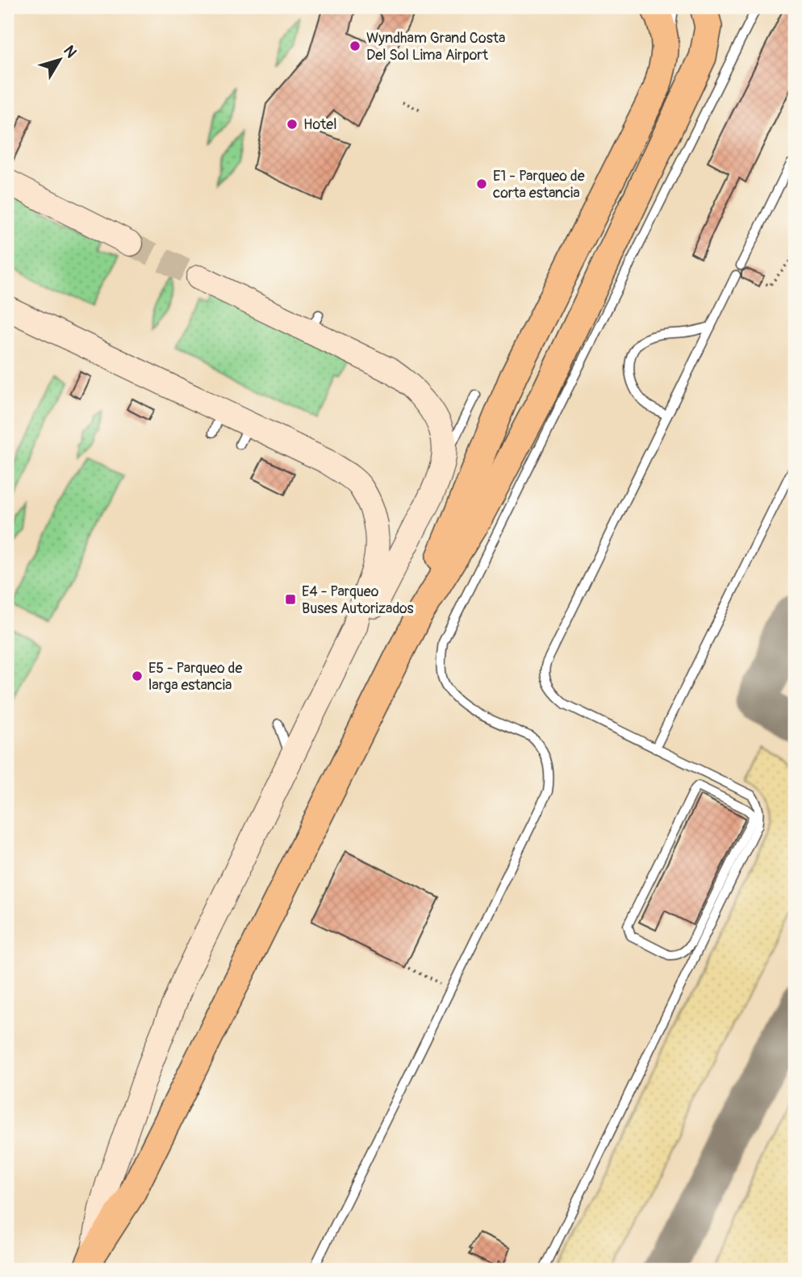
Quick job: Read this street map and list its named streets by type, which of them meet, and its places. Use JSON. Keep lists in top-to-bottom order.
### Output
{
  "places": {
    "other": [
      "Wyndham Grand Costa Del Sol Lima Airport",
      "Hotel",
      "E1 - Parqueo de corta estancia",
      "E5 - Parqueo de larga estancia"
    ],
    "transit": ["E4 - Parqueo Buses Autorizados"]
  },
  "north": "top right"
}
